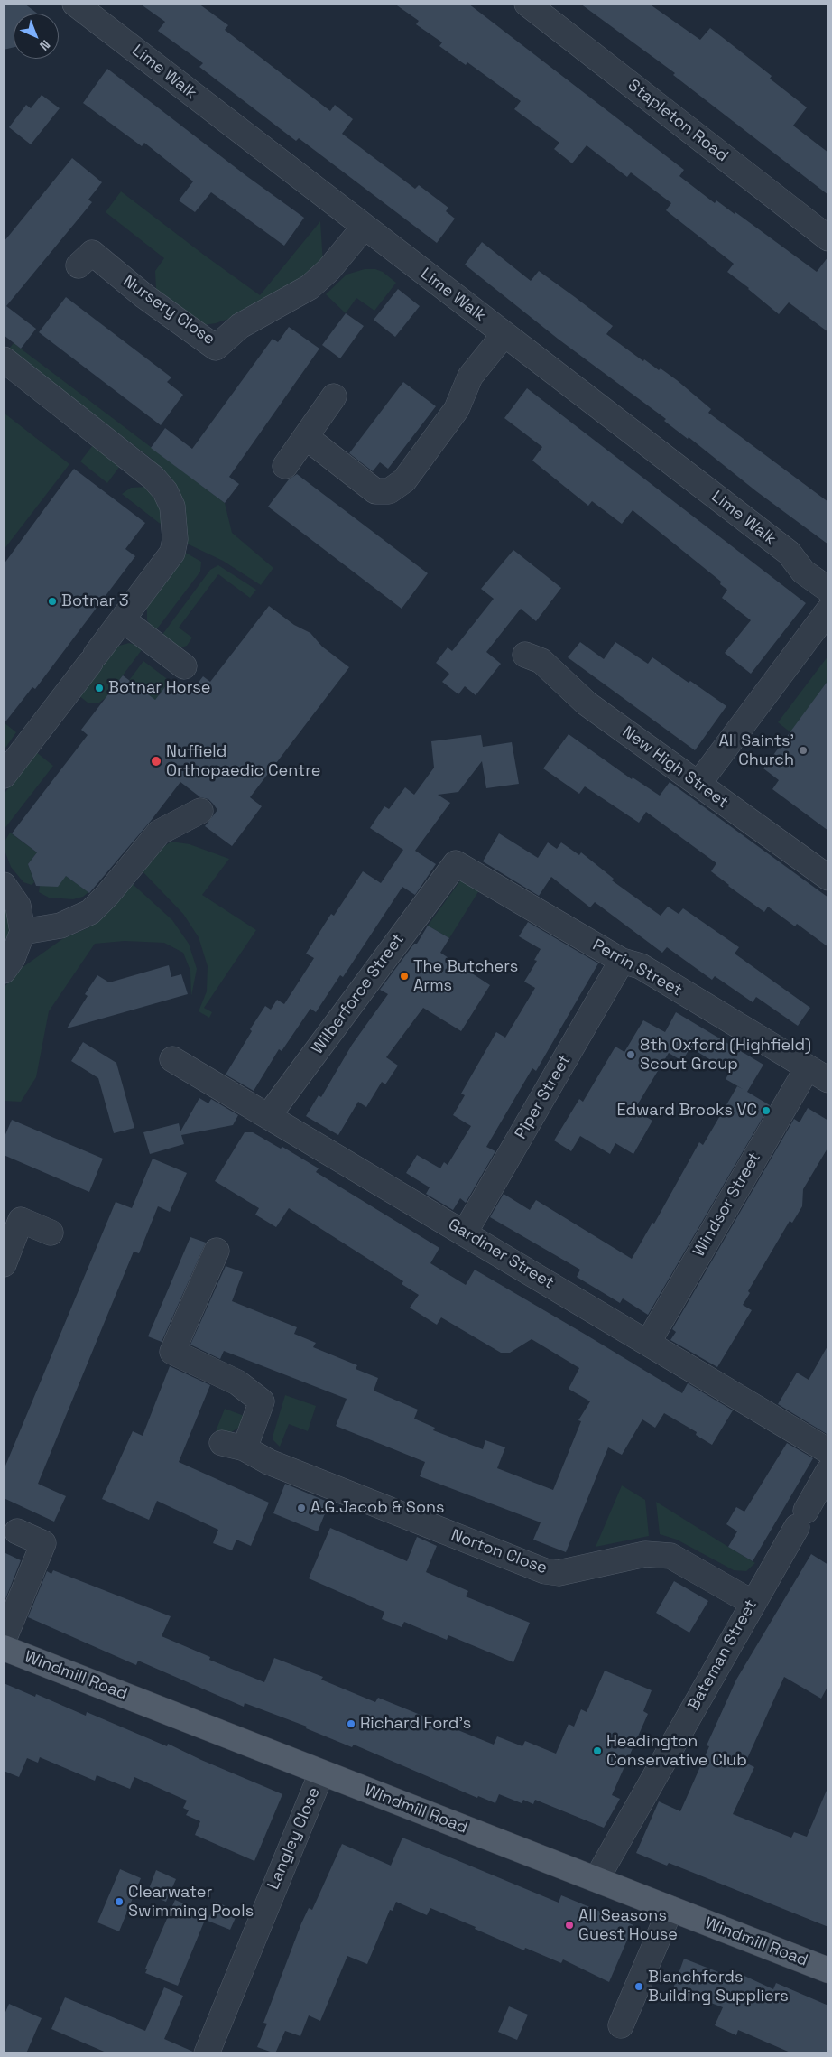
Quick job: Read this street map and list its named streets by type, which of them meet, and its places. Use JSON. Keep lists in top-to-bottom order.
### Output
{
  "streets": {
    "main road": ["Windmill Road"],
    "street": [
      "Lime Walk",
      "Stapleton Road",
      "Nursery Close",
      "New High Street",
      "Perrin Street",
      "Wilberforce Street",
      "Piper Street",
      "Windsor Street",
      "Gardiner Street",
      "Norton Close",
      "Bateman Street",
      "Langley Close"
    ]
  },
  "crossings": [
    ["Lime Walk", "Nursery Close"],
    ["Perrin Street", "Wilberforce Street"],
    ["Perrin Street", "Piper Street"],
    ["Perrin Street", "Windsor Street"],
    ["Wilberforce Street", "Gardiner Street"],
    ["Piper Street", "Gardiner Street"],
    ["Windsor Street", "Gardiner Street"],
    ["Norton Close", "Bateman Street"],
    ["Bateman Street", "Windmill Road"],
    ["Windmill Road", "Langley Close"]
  ],
  "places": [
    "Botnar 3",
    "Botnar Horse",
    "All Saints' Church",
    "Nuffield Orthopaedic Centre",
    "The Butchers Arms",
    "8th Oxford (Highfield) Scout Group",
    "Edward Brooks VC",
    "A.G.Jacob & Sons",
    "Richard Ford's",
    "Headington Conservative Club",
    "Clearwater Swimming Pools",
    "All Seasons Guest House",
    "Blanchfords Building Suppliers"
  ],
  "north": "bottom right"
}
